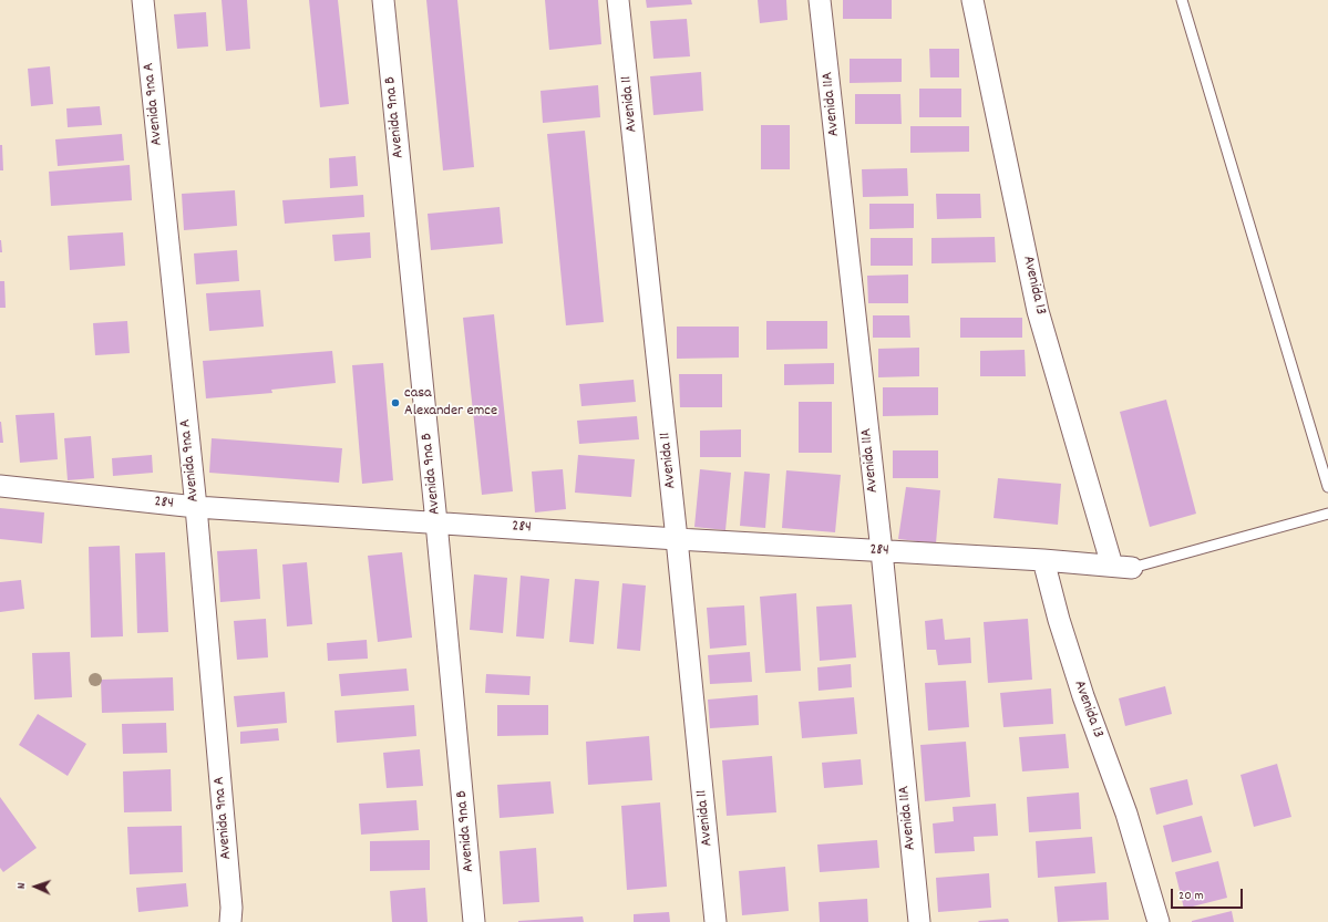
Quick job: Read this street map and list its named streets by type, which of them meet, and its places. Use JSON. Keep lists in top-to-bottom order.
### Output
{
  "streets": {
    "street": [
      "Avenida 9na A",
      "Avenida 11",
      "Avenida 11A",
      "Avenida 9na B",
      "Avenida 13",
      "284"
    ]
  },
  "crossings": [
    ["Avenida 9na A", "284"],
    ["Avenida 11", "284"],
    ["Avenida 11A", "284"],
    ["Avenida 9na B", "284"],
    ["Avenida 13", "284"]
  ],
  "places": ["casa Alexander emce"],
  "scale_bar": "20 m",
  "north": "left"
}
